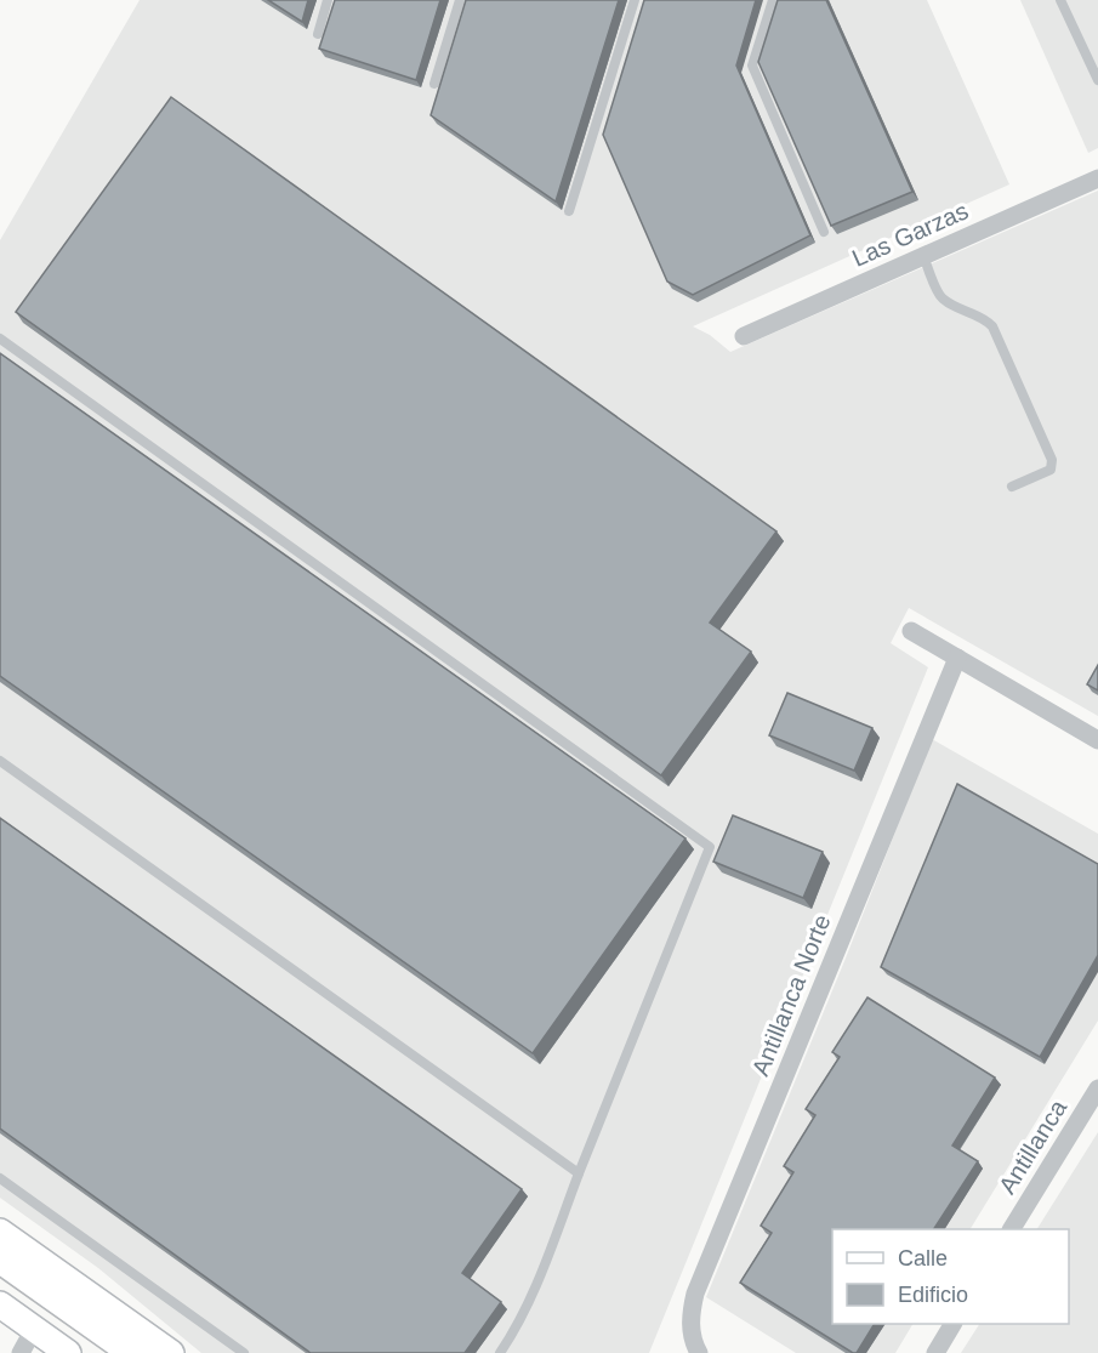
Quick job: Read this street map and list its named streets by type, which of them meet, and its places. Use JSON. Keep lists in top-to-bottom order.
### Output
{
  "streets": {
    "street": ["Las Garzas", "Antillanca Norte", "Antillanca"]
  },
  "legend": ["Calle", "Edificio"]
}
